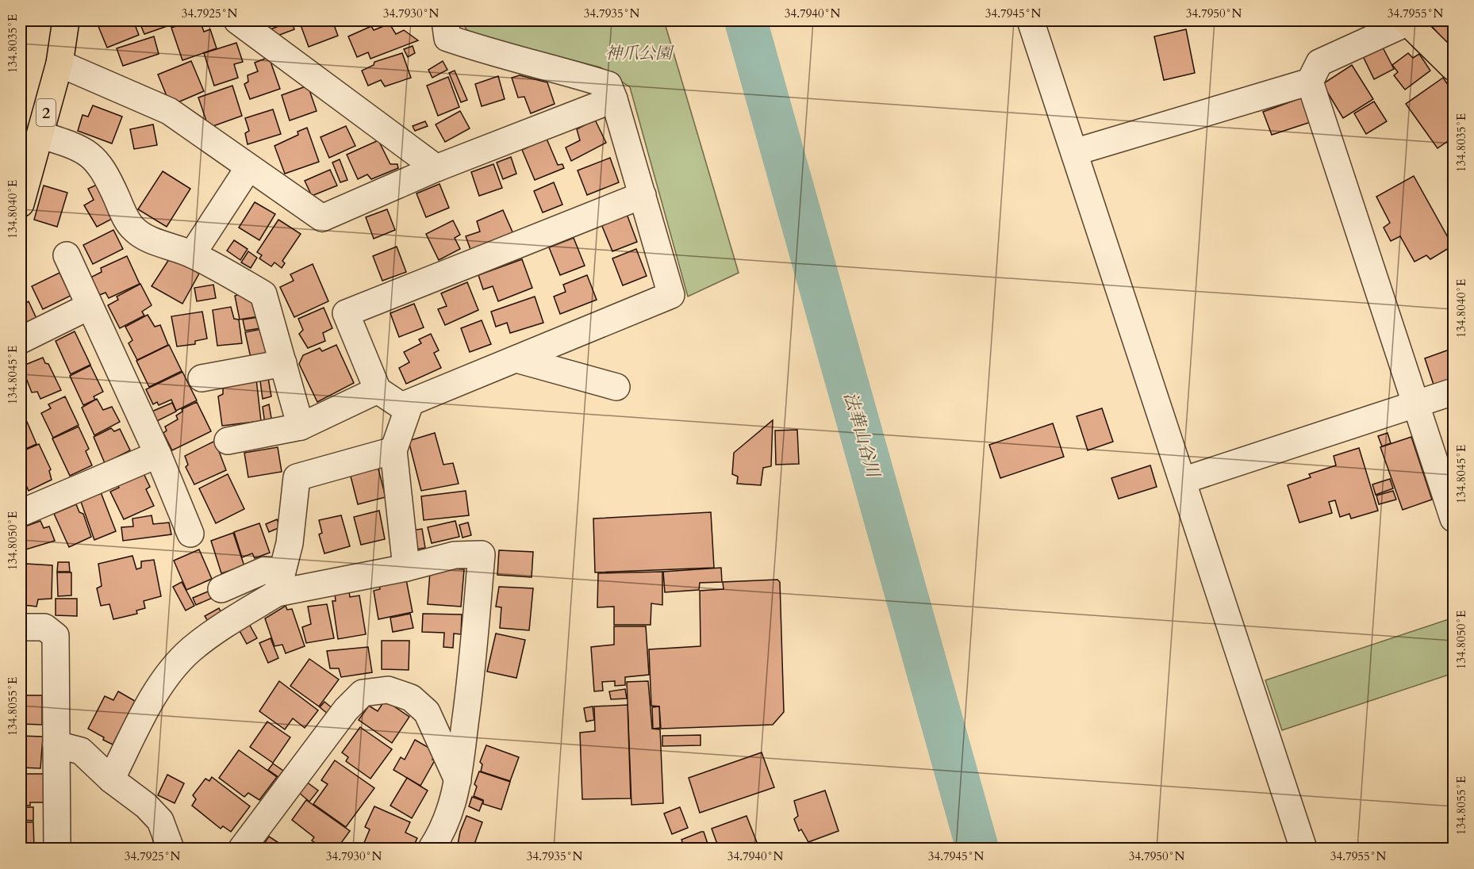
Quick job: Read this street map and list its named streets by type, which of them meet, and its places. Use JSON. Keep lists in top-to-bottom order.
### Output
{
  "streets": {
    "main road": ["2"]
  },
  "water": ["法華山谷川"],
  "parks": ["神爪公園"],
  "coordinates": [
    "34.7925°N",
    "34.7930°N",
    "34.7935°N",
    "34.7940°N",
    "34.7945°N",
    "34.7950°N",
    "34.7955°N",
    "134.8035°E",
    "134.8040°E",
    "134.8045°E",
    "134.8050°E",
    "134.8055°E"
  ]
}
